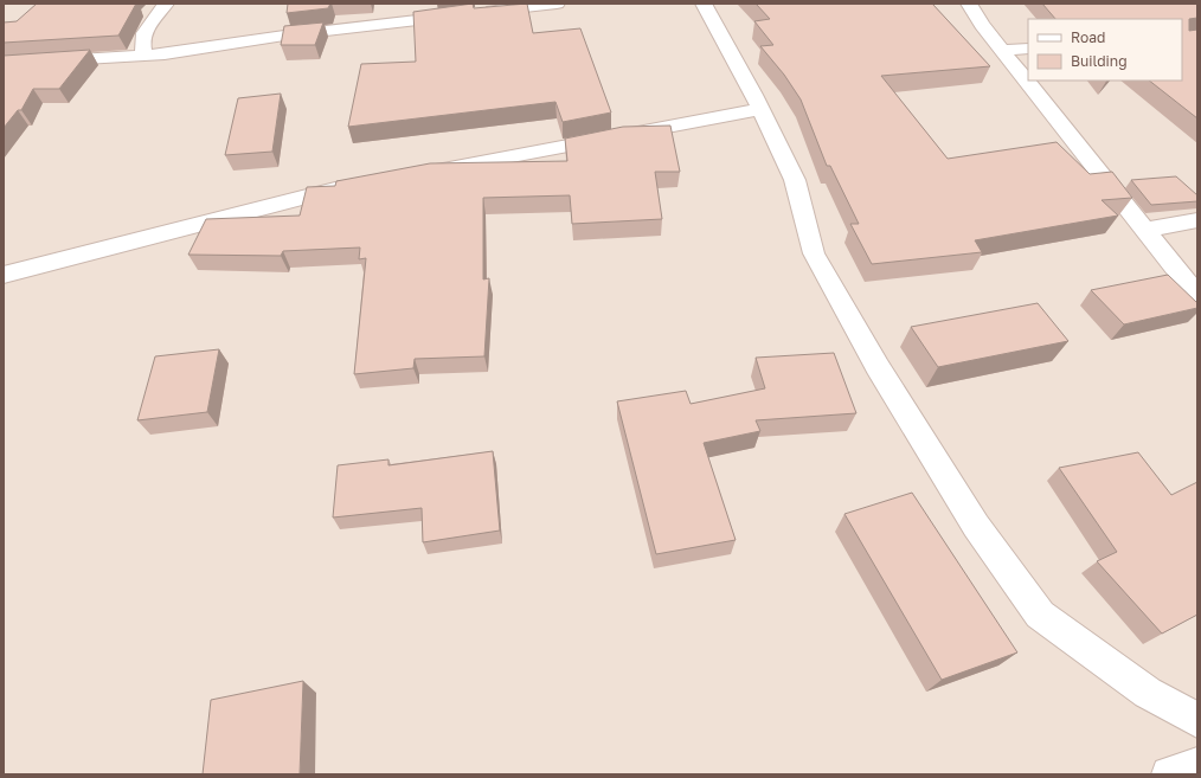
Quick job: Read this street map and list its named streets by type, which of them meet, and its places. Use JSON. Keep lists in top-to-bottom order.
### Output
{
  "legend": ["Road", "Building"]
}
